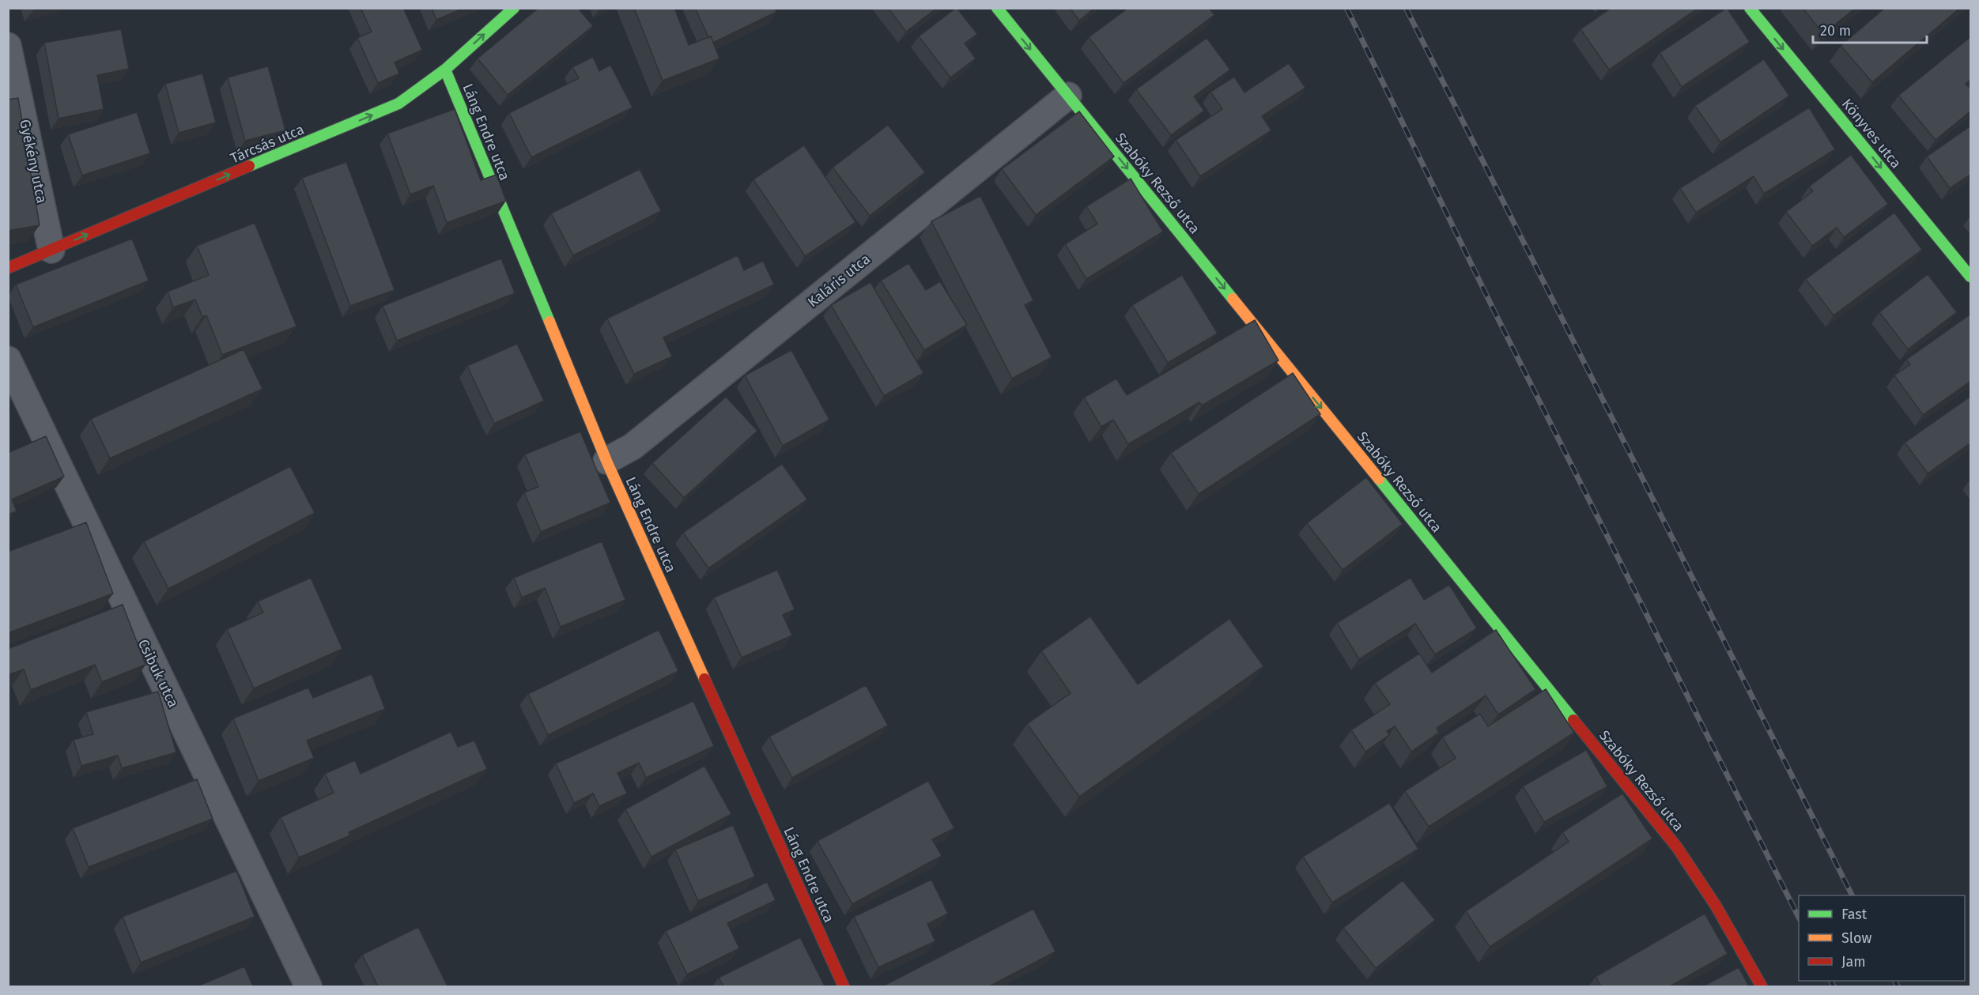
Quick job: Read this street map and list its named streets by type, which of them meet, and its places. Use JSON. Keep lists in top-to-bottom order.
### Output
{
  "streets": {
    "street": [
      "Láng Endre utca",
      "Könyves utca",
      "Tárcsás utca",
      "Gyékény utca",
      "Szabóky Rezső utca",
      "Kaláris utca",
      "Csibuk utca"
    ]
  },
  "crossings": [
    ["Láng Endre utca", "Tárcsás utca"],
    ["Láng Endre utca", "Kaláris utca"],
    ["Tárcsás utca", "Gyékény utca"],
    ["Szabóky Rezső utca", "Kaláris utca"]
  ],
  "one_way": ["Könyves utca", "Tárcsás utca", "Szabóky Rezső utca"],
  "legend": ["Fast", "Slow", "Jam"],
  "scale_bar": "20 m"
}
